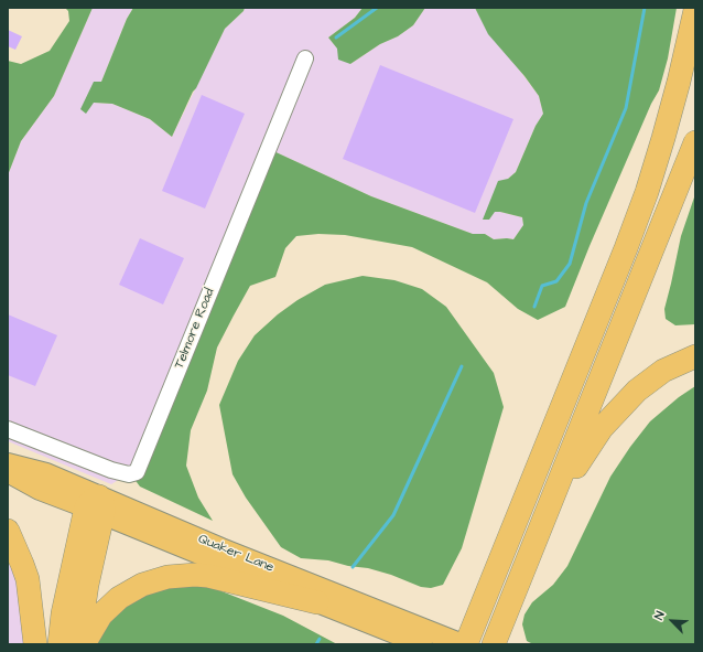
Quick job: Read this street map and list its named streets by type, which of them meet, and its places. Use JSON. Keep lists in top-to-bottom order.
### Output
{
  "streets": {
    "main road": ["Quaker Lane"],
    "street": ["Telmore Road"]
  },
  "north": "top left"
}
